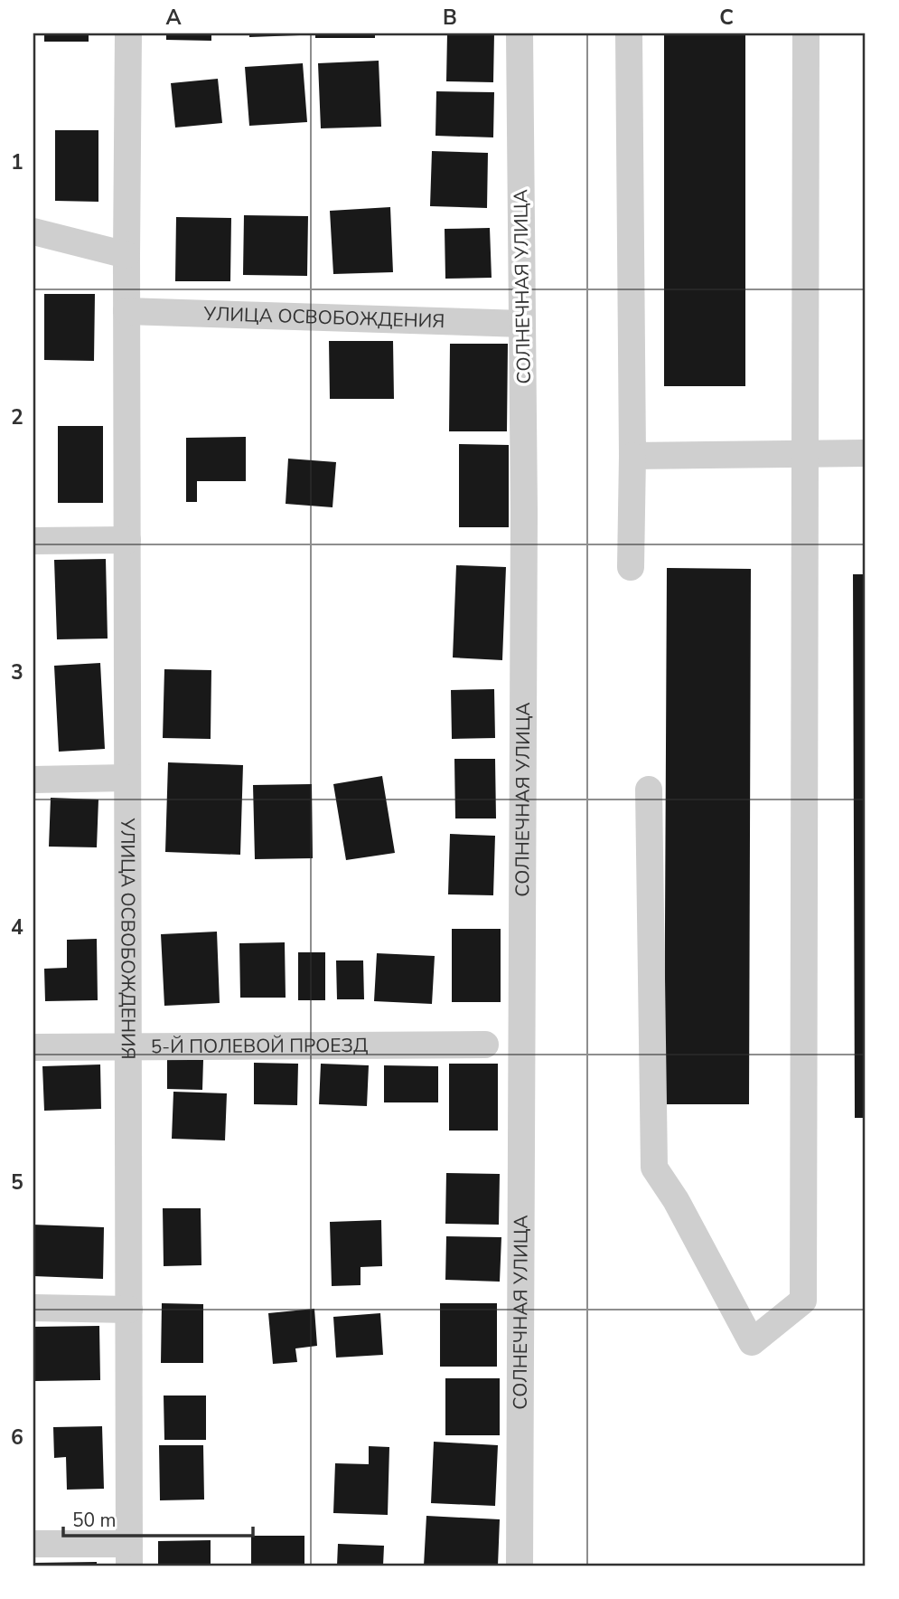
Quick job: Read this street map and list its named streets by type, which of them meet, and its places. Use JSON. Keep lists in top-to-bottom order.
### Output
{
  "streets": {
    "street": ["СОЛНЕЧНАЯ УЛИЦА", "УЛИЦА ОСВОБОЖДЕНИЯ", "5-Й ПОЛЕВОЙ ПРОЕЗД"]
  },
  "crossings": [
    ["СОЛНЕЧНАЯ УЛИЦА", "УЛИЦА ОСВОБОЖДЕНИЯ"],
    ["УЛИЦА ОСВОБОЖДЕНИЯ", "5-Й ПОЛЕВОЙ ПРОЕЗД"]
  ],
  "scale_bar": "50 m",
  "grid": {
    "columns": ["A", "B", "C"],
    "rows": [
      "1",
      "2",
      "3",
      "4",
      "5",
      "6"
    ]
  }
}
